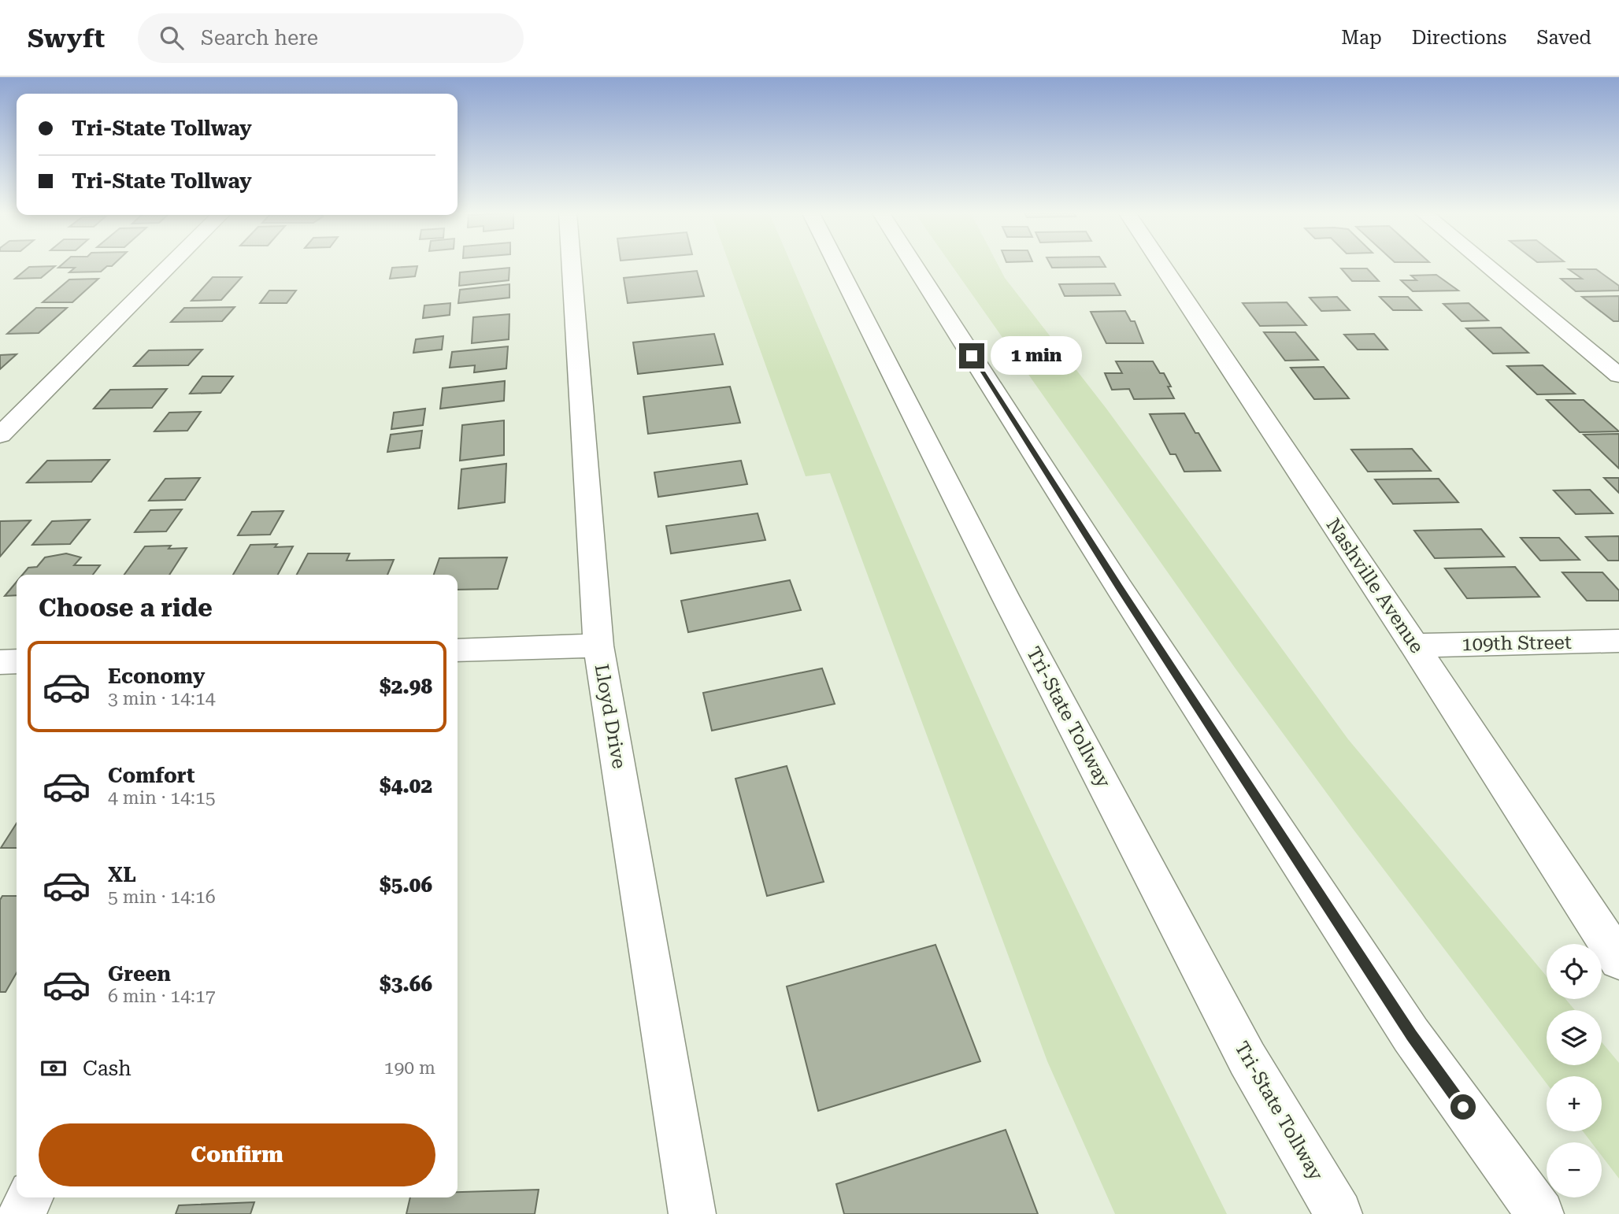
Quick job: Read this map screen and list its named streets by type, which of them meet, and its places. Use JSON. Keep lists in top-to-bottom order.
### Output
{
  "streets": {
    "main road": [
      "Nashville Avenue",
      "109th Street",
      "Lloyd Drive",
      "Tri-State Tollway"
    ]
  },
  "crossings": [
    ["Nashville Avenue", "109th Street"]
  ],
  "page": {
    "header": "Swyft",
    "search": "Search here",
    "nav": ["Map", "Directions", "Saved"],
    "banner": ["Tri-State Tollway", "Tri-State Tollway"],
    "bubble": "1 min",
    "heading": "Choose a ride",
    "list": [
      {
        "name": "Economy",
        "note": "3 min · 14:14",
        "value": "$2.98"
      },
      {
        "name": "Comfort",
        "note": "4 min · 14:15",
        "value": "$4.02"
      },
      {
        "name": "XL",
        "note": "5 min · 14:16",
        "value": "$5.06"
      },
      {
        "name": "Green",
        "note": "6 min · 14:17",
        "value": "$3.66"
      }
    ],
    "map_buttons": ["+", "−"],
    "pay": ["Cash", "190 m"],
    "buttons": "Confirm"
  }
}
